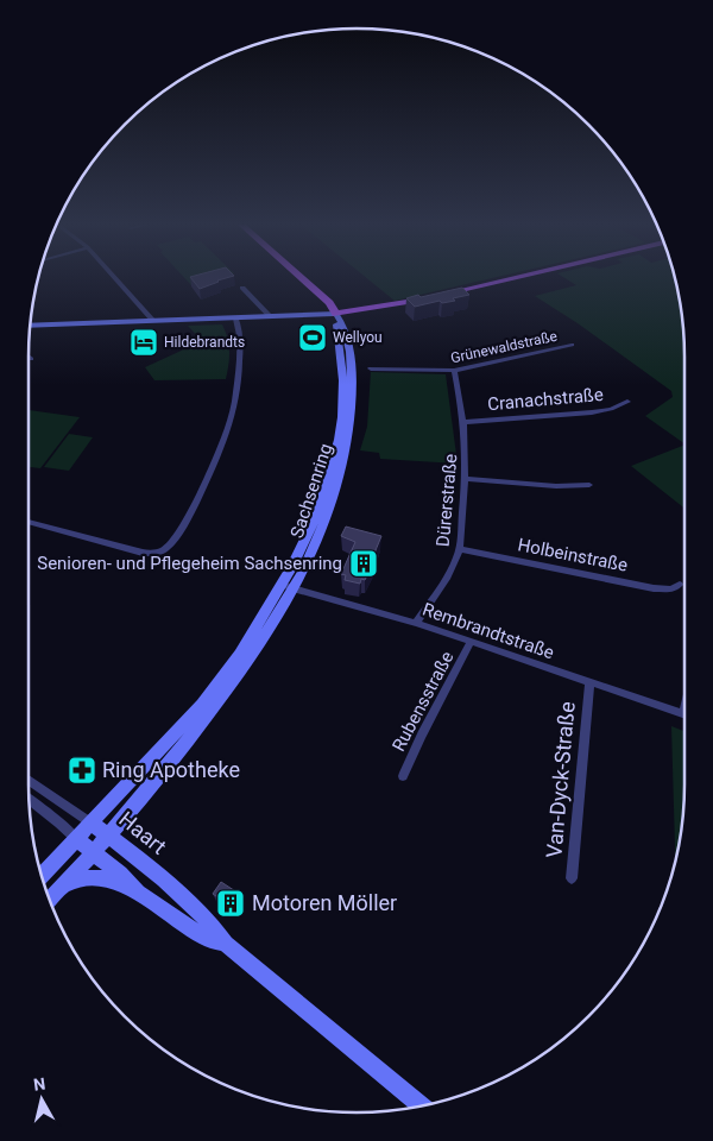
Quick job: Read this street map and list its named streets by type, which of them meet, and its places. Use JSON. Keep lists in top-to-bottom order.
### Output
{
  "streets": {
    "main road": ["Sachsenring", "Haart"],
    "street": [
      "Grünewaldstraße",
      "Cranachstraße",
      "Dürerstraße",
      "Holbeinstraße",
      "Rembrandtstraße",
      "Rubensstraße",
      "Van-Dyck-Straße"
    ]
  },
  "crossings": [
    ["Grünewaldstraße", "Dürerstraße"],
    ["Cranachstraße", "Dürerstraße"],
    ["Sachsenring", "Rembrandtstraße"],
    ["Sachsenring", "Haart"],
    ["Dürerstraße", "Holbeinstraße"],
    ["Dürerstraße", "Rembrandtstraße"],
    ["Rembrandtstraße", "Rubensstraße"],
    ["Rembrandtstraße", "Van-Dyck-Straße"]
  ],
  "places": {
    "sports": ["Wellyou"],
    "hotel": ["Hildebrandts"],
    "building": ["Senioren- und Pflegeheim Sachsenring", "Motoren Möller"],
    "pharmacy": ["Ring Apotheke"]
  },
  "north": "top"
}
